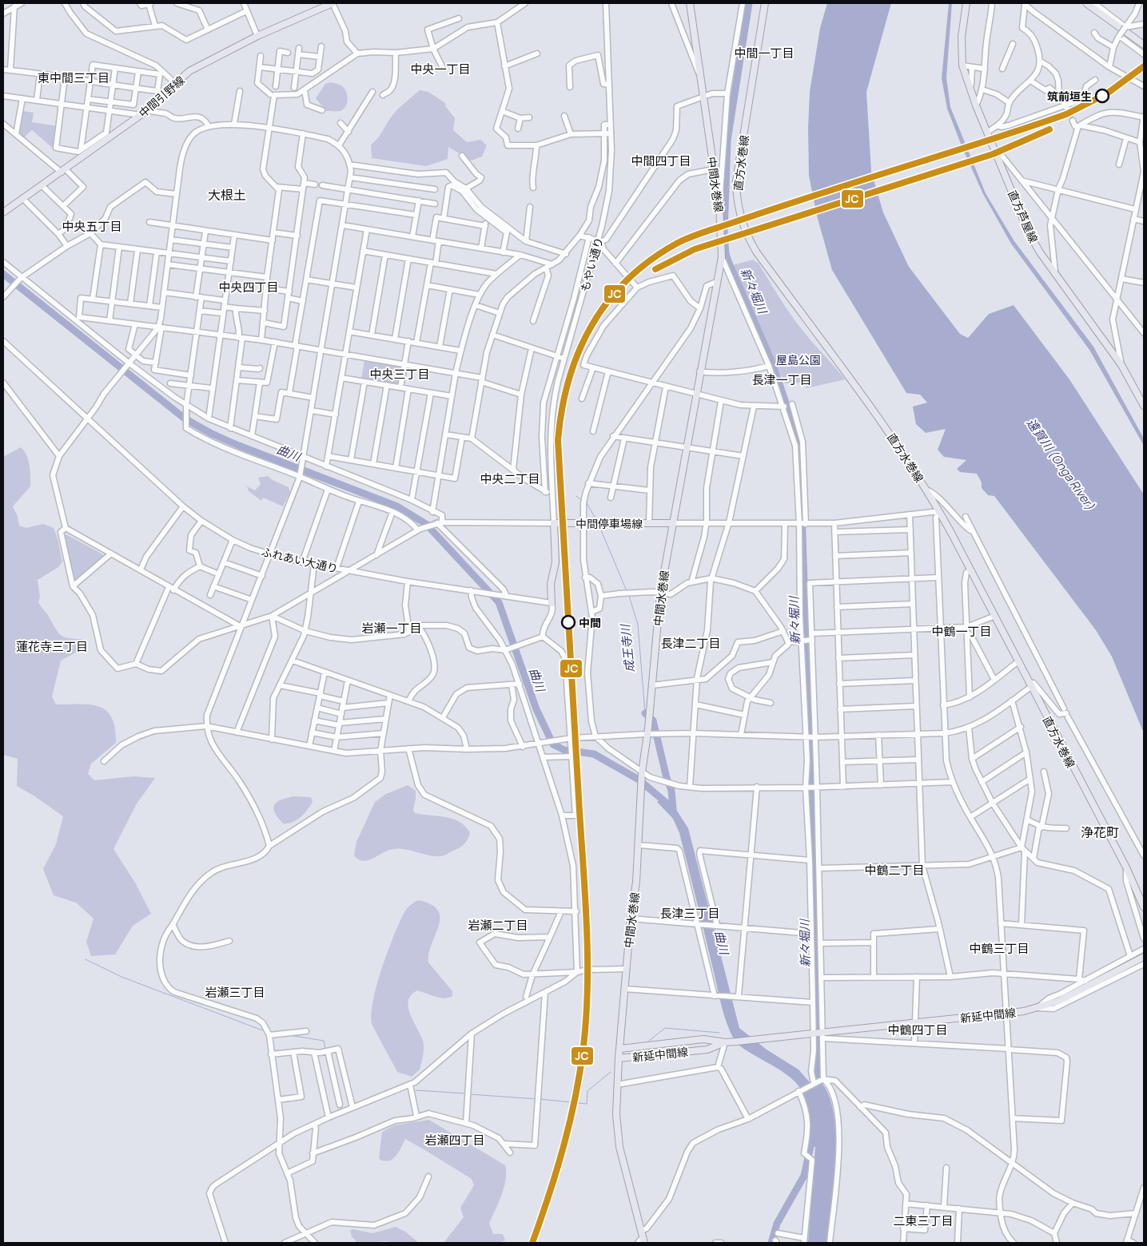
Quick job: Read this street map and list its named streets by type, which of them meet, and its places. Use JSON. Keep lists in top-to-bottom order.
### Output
{
  "streets": {
    "main road": [
      "中間引野線",
      "直方水巻線",
      "中間水巻線",
      "直方芦屋線",
      "中間停車場線",
      "新延中間線"
    ],
    "street": ["もやい通り", "ふれあい大通り"]
  },
  "crossings": [
    ["中間水巻線", "中間停車場線"],
    ["中間水巻線", "新延中間線"],
    ["もやい通り", "中間停車場線"]
  ],
  "districts": [
    "中間一丁目",
    "中央一丁目",
    "東中間三丁目",
    "中間四丁目",
    "大根土",
    "中央五丁目",
    "中央四丁目",
    "中央三丁目",
    "長津一丁目",
    "中央二丁目",
    "岩瀬一丁目",
    "中鶴一丁目",
    "長津二丁目",
    "蓮花寺三丁目",
    "浄花町",
    "中鶴二丁目",
    "長津三丁目",
    "岩瀬二丁目",
    "中鶴三丁目",
    "岩瀬三丁目",
    "中鶴四丁目",
    "岩瀬四丁目",
    "二東三丁目"
  ],
  "water": [
    "新々堀川",
    "曲川",
    "遠賀川 (Onga River)",
    "成王寺川"
  ],
  "parks": ["屋島公園"],
  "places": ["筑前垣生", "中間"],
  "lines": ["transit line JC"]
}
